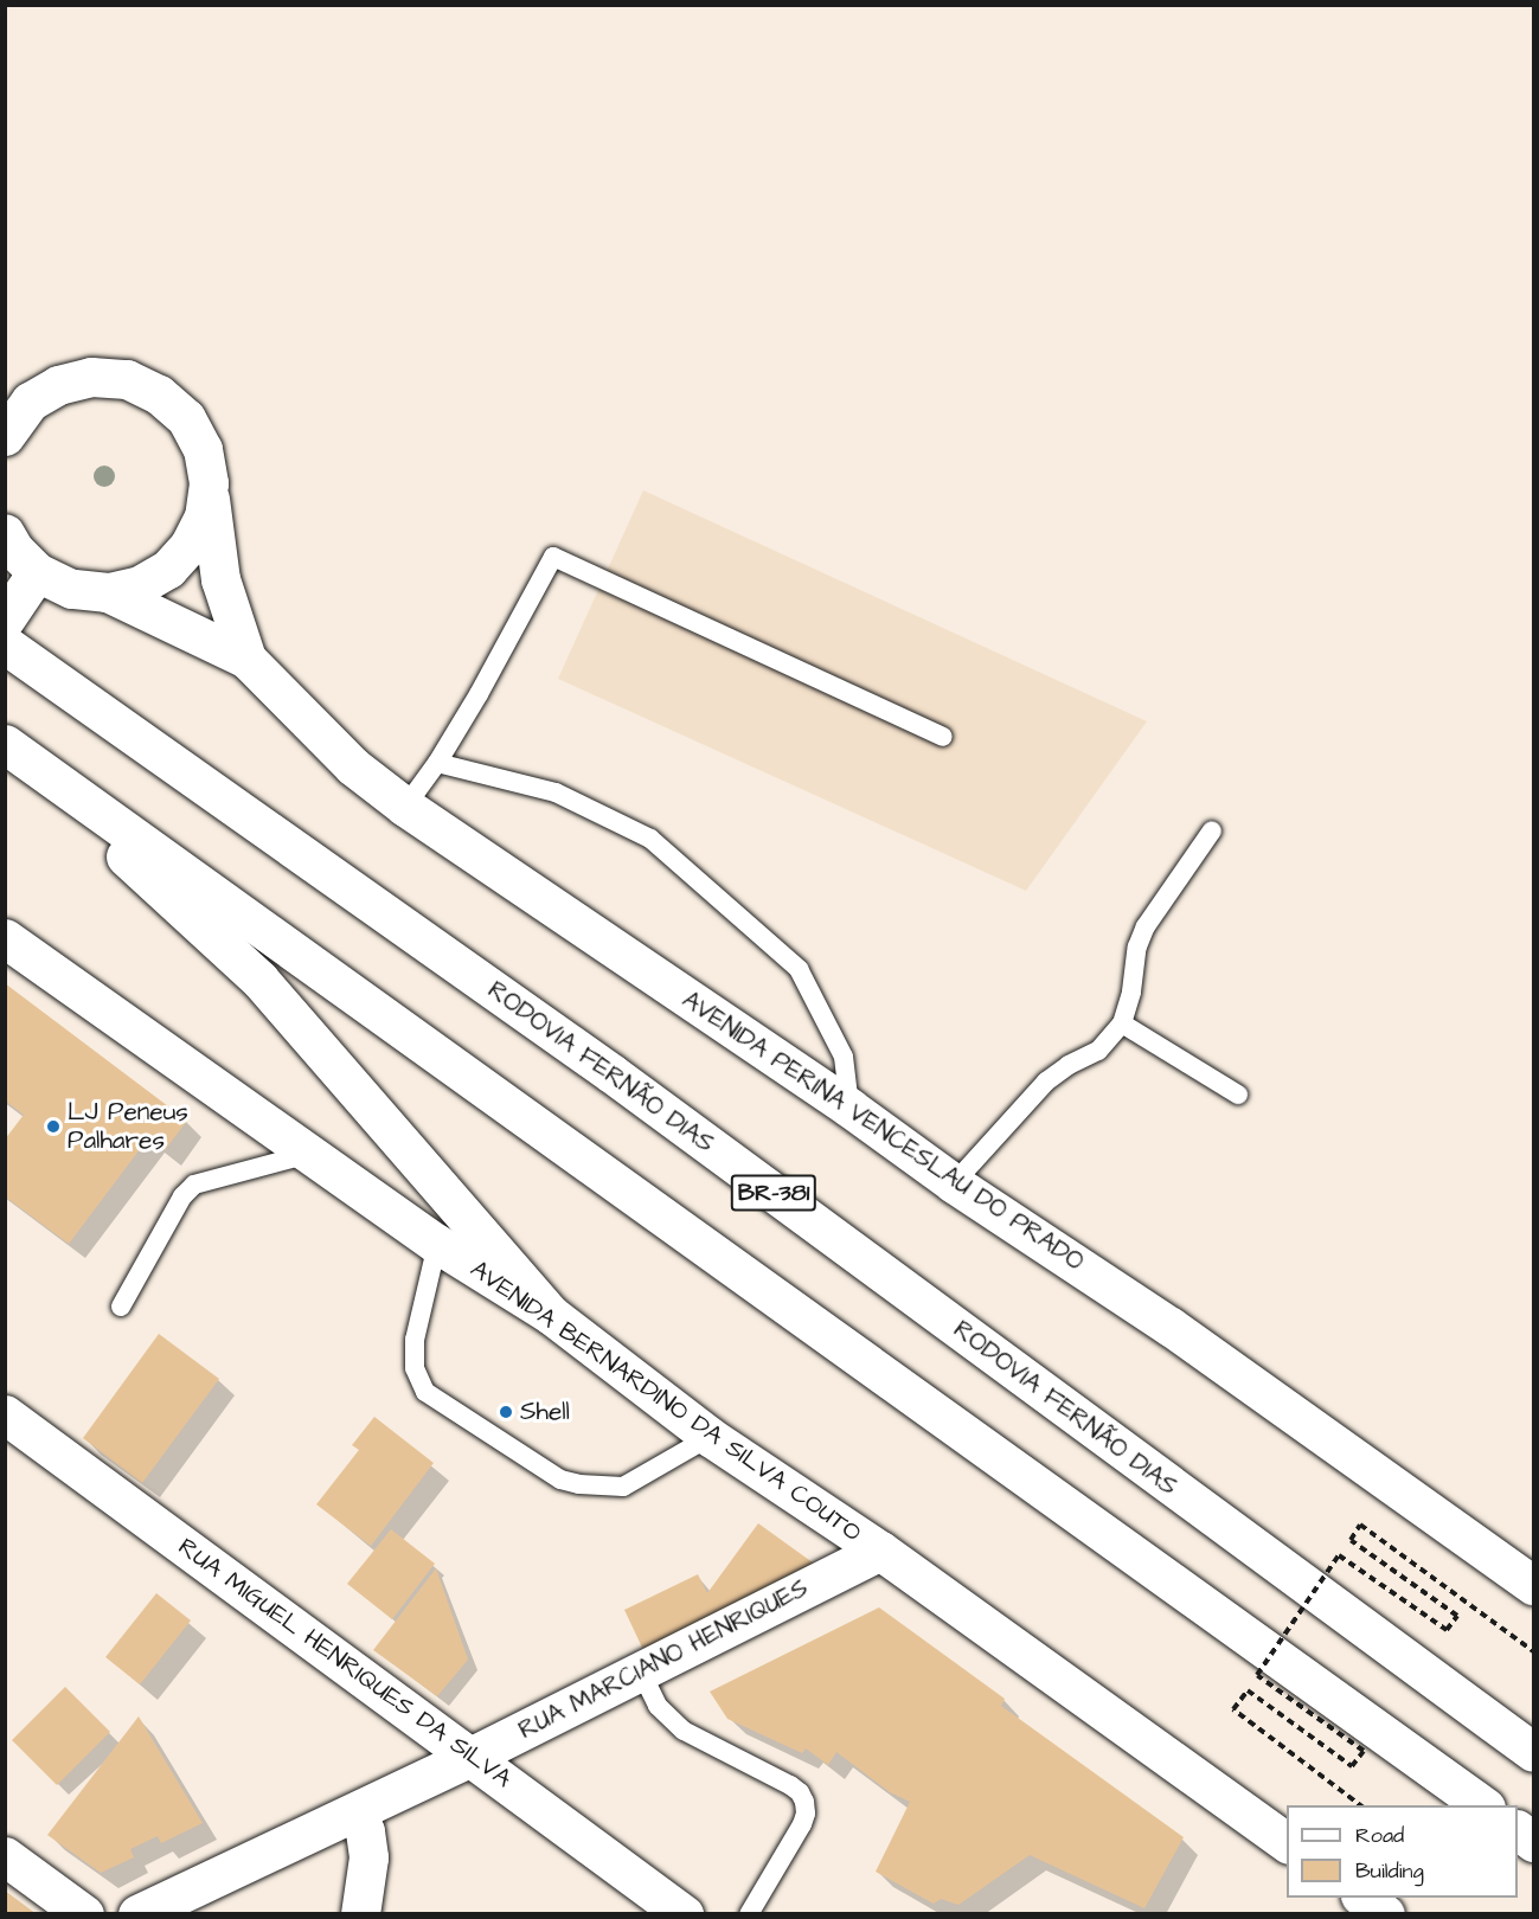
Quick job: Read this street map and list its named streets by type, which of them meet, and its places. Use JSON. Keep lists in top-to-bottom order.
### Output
{
  "streets": {
    "main road": [
      "RODOVIA FERNÃO DIAS",
      "AVENIDA PERINA VENCESLAU DO PRADO",
      "BR-381",
      "AVENIDA BERNARDINO DA SILVA COUTO",
      "RUA MARCIANO HENRIQUES",
      "RUA MIGUEL HENRIQUES DA SILVA"
    ]
  },
  "crossings": [
    ["AVENIDA BERNARDINO DA SILVA COUTO", "RUA MARCIANO HENRIQUES"],
    ["RUA MARCIANO HENRIQUES", "RUA MIGUEL HENRIQUES DA SILVA"]
  ],
  "places": ["LJ Peneus Palhares", "Shell"],
  "legend": ["Road", "Building"]
}
